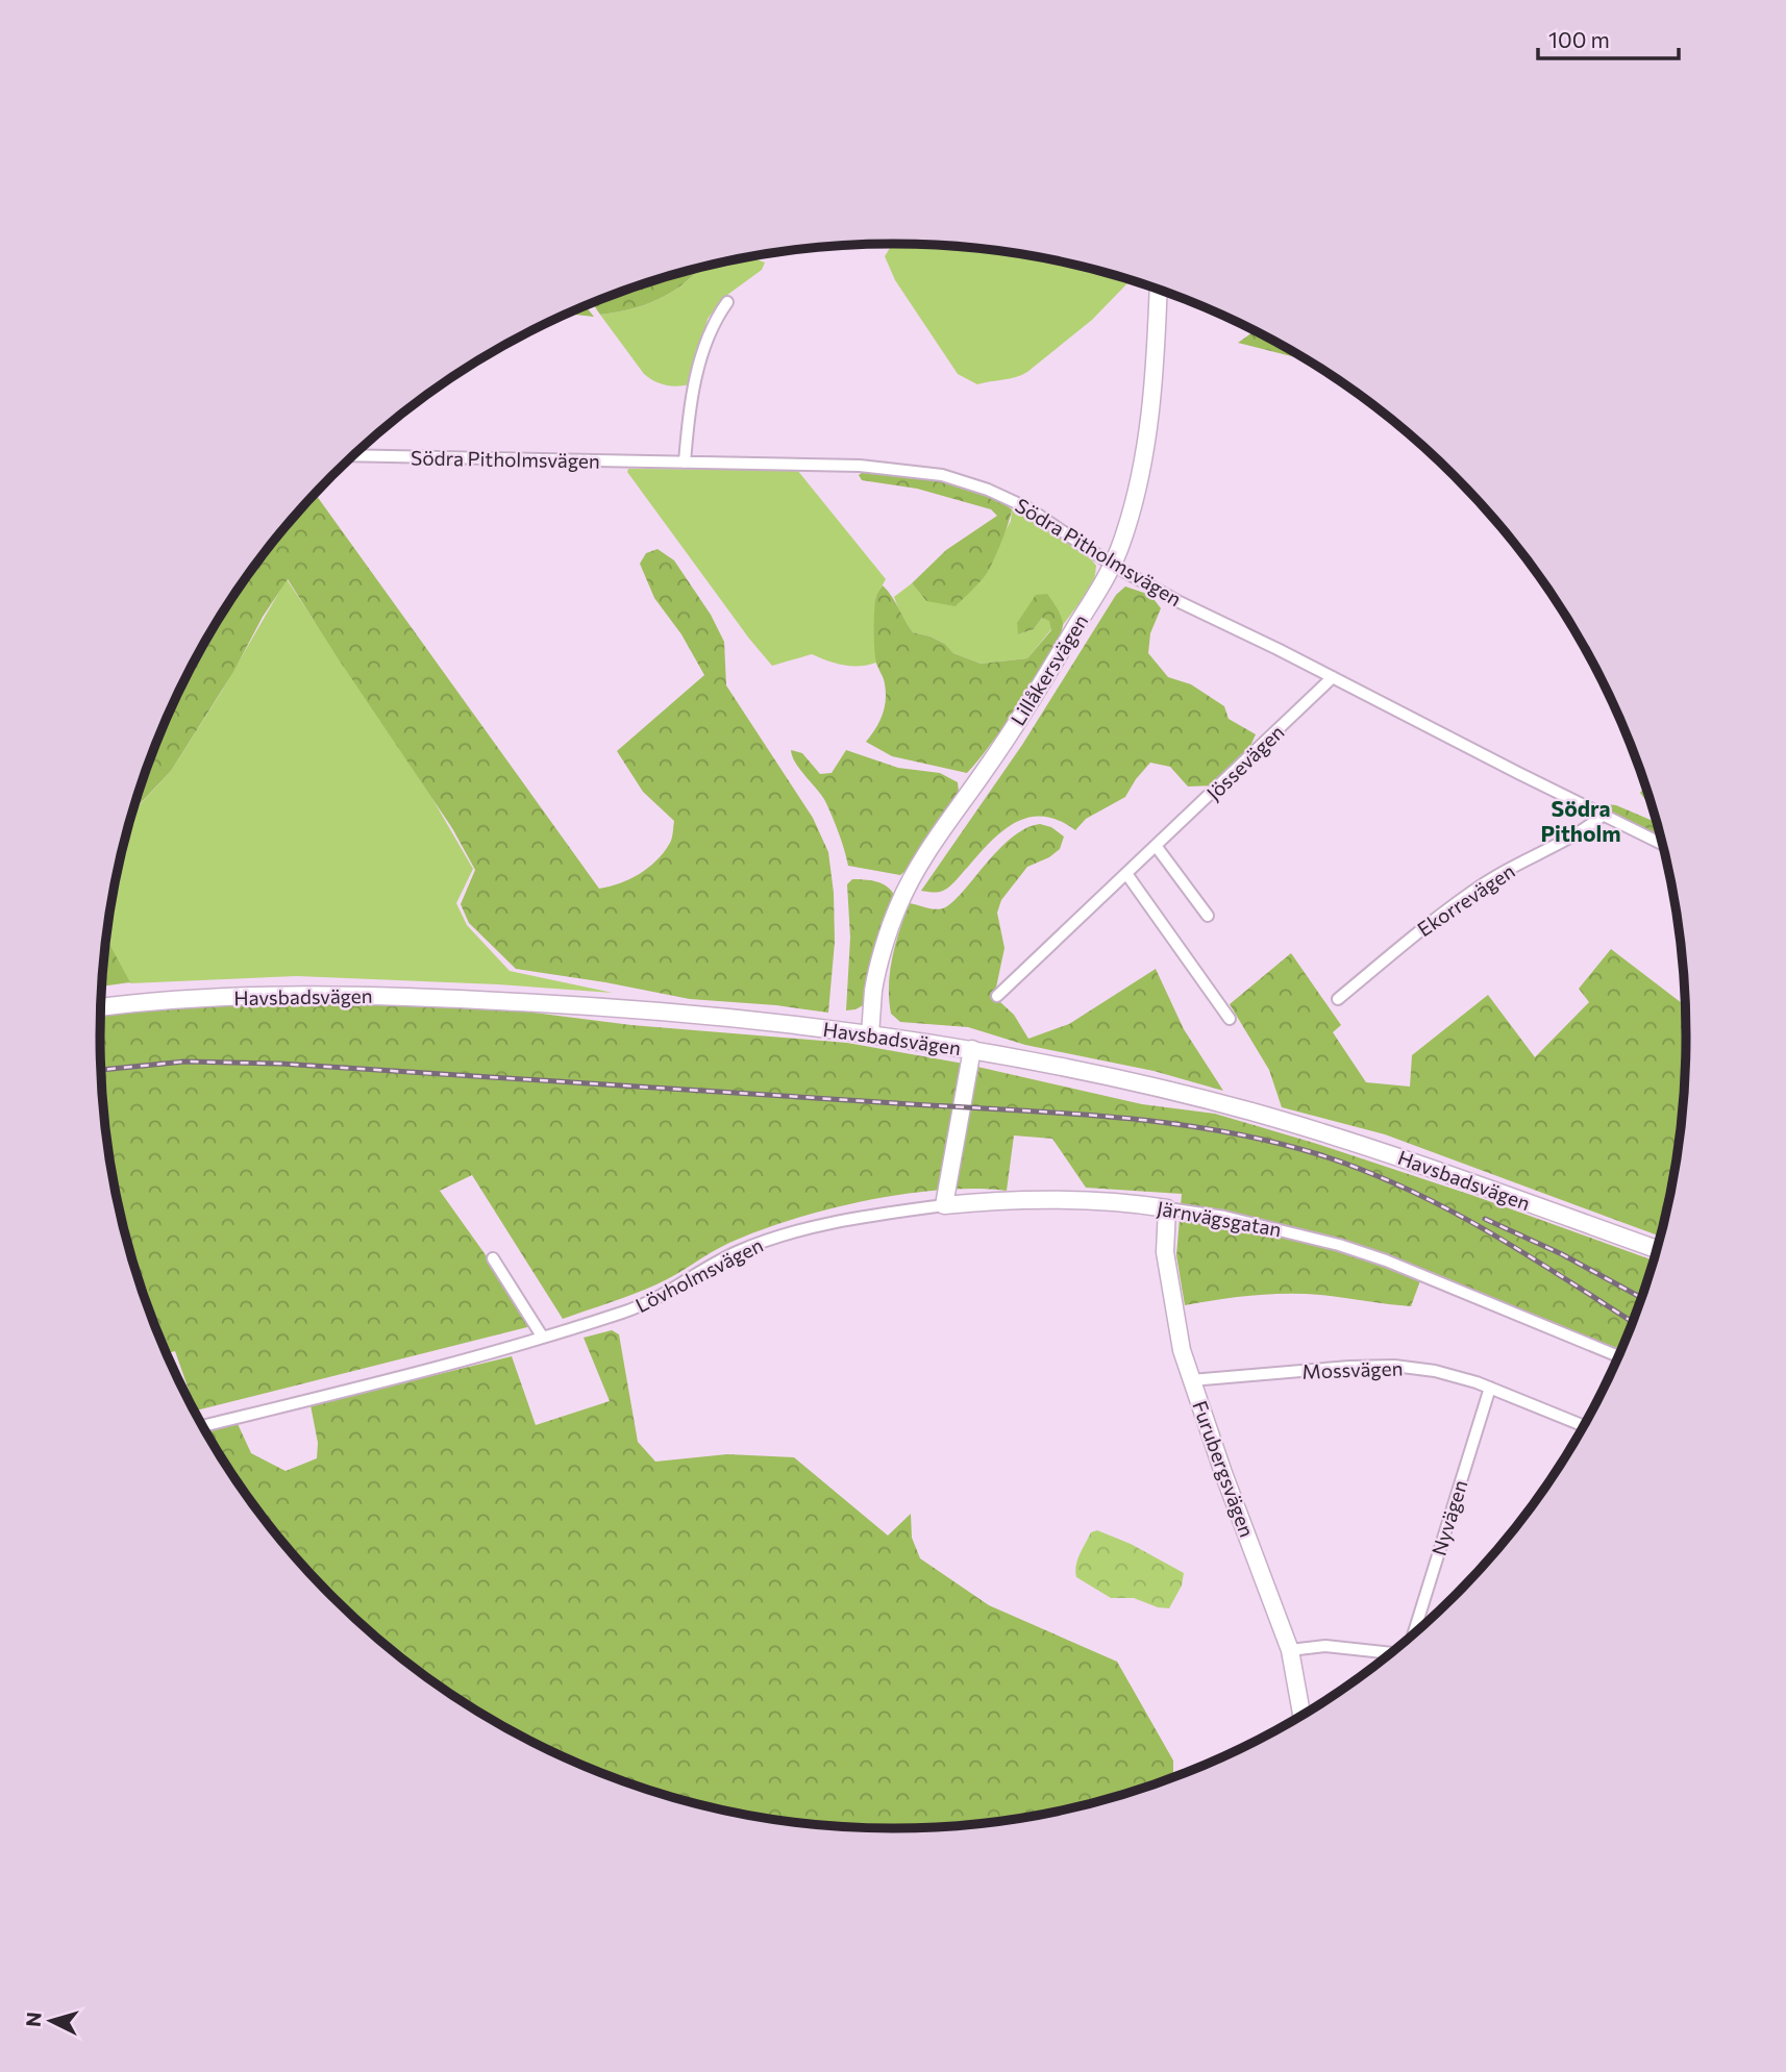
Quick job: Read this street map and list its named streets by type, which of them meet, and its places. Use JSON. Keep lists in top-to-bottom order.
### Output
{
  "streets": {
    "street": [
      "Södra Pitholmsvägen",
      "Lillåkersvägen",
      "Jössevägen",
      "Ekorrevägen",
      "Havsbadsvägen",
      "Järnvägsgatan",
      "Lövholmsvägen",
      "Mossvägen",
      "Furubergsvägen",
      "Nyvägen"
    ]
  },
  "crossings": [
    ["Södra Pitholmsvägen", "Lillåkersvägen"],
    ["Södra Pitholmsvägen", "Jössevägen"],
    ["Södra Pitholmsvägen", "Ekorrevägen"],
    ["Lillåkersvägen", "Havsbadsvägen"],
    ["Järnvägsgatan", "Lövholmsvägen"],
    ["Järnvägsgatan", "Furubergsvägen"],
    ["Mossvägen", "Furubergsvägen"],
    ["Mossvägen", "Nyvägen"]
  ],
  "districts": ["Södra Pitholm"],
  "scale_bar": "100 m",
  "north": "left"
}
